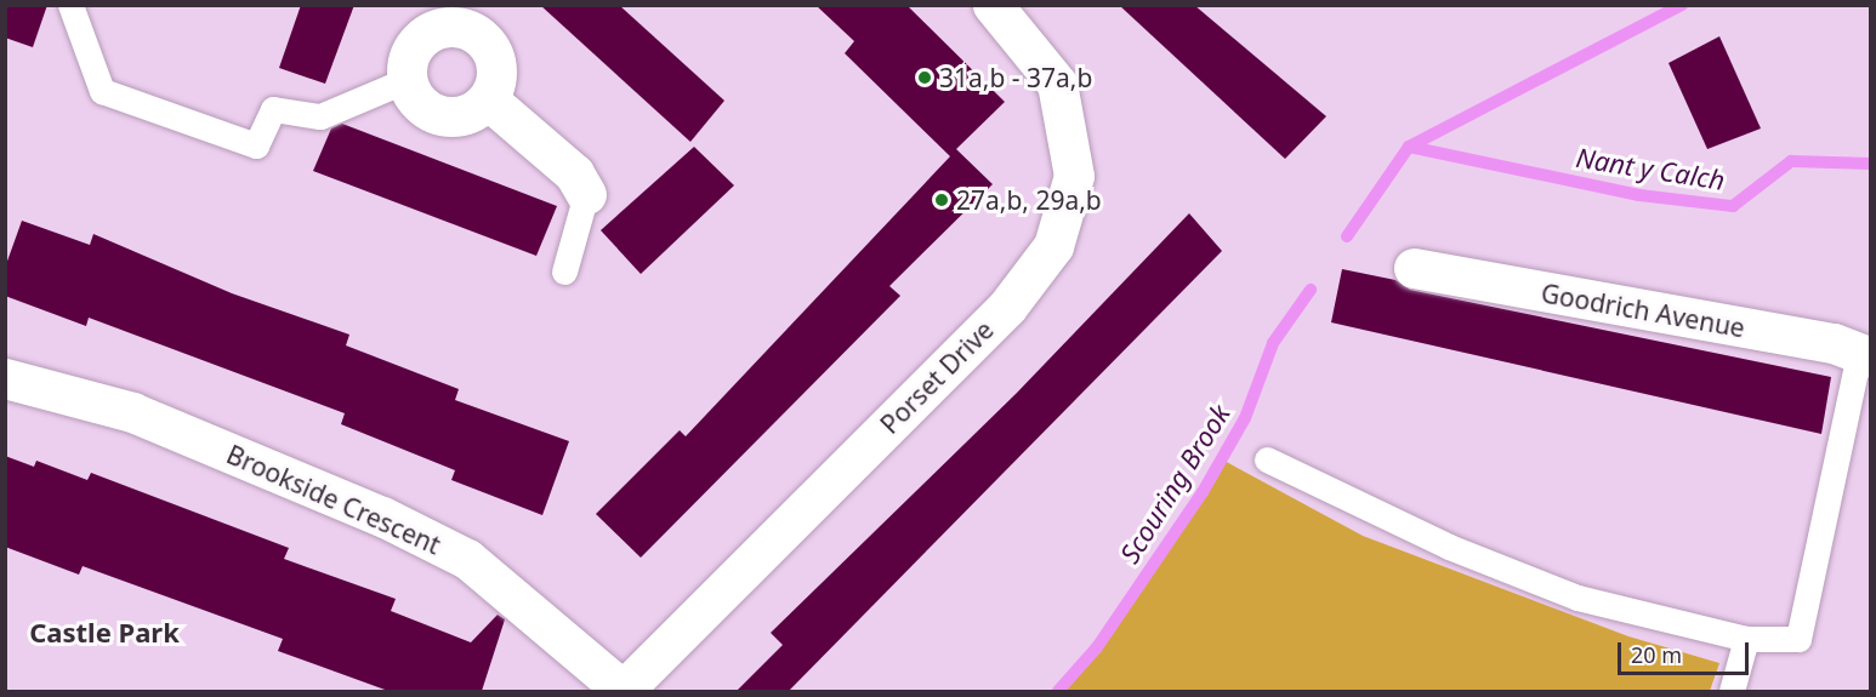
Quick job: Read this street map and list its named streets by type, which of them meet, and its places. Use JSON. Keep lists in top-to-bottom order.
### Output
{
  "streets": {
    "street": ["Goodrich Avenue", "Porset Drive", "Brookside Crescent"]
  },
  "crossings": [
    ["Porset Drive", "Brookside Crescent"]
  ],
  "districts": ["Castle Park"],
  "water": ["Nant y Calch", "Scouring Brook"],
  "places": ["31a,b - 37a,b", "27a,b, 29a,b"],
  "scale_bar": "20 m"
}
